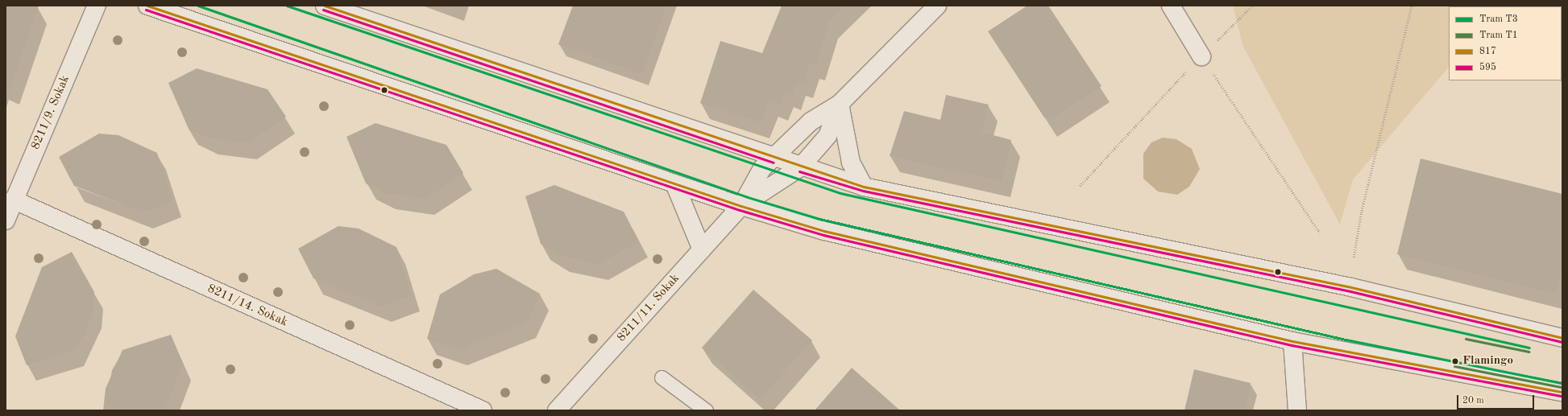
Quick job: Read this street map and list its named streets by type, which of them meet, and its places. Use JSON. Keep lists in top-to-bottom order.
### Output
{
  "streets": {
    "street": ["8211/9. Sokak", "8211/14. Sokak", "8211/11. Sokak"]
  },
  "crossings": [
    ["8211/9. Sokak", "8211/14. Sokak"]
  ],
  "places": ["Flamingo"],
  "lines": [
    "tram line T3",
    "transit line 817",
    "transit line 595",
    "tram line T1"
  ],
  "legend": [
    "Tram T3",
    "Tram T1",
    "817",
    "595"
  ],
  "scale_bar": "20 m"
}
